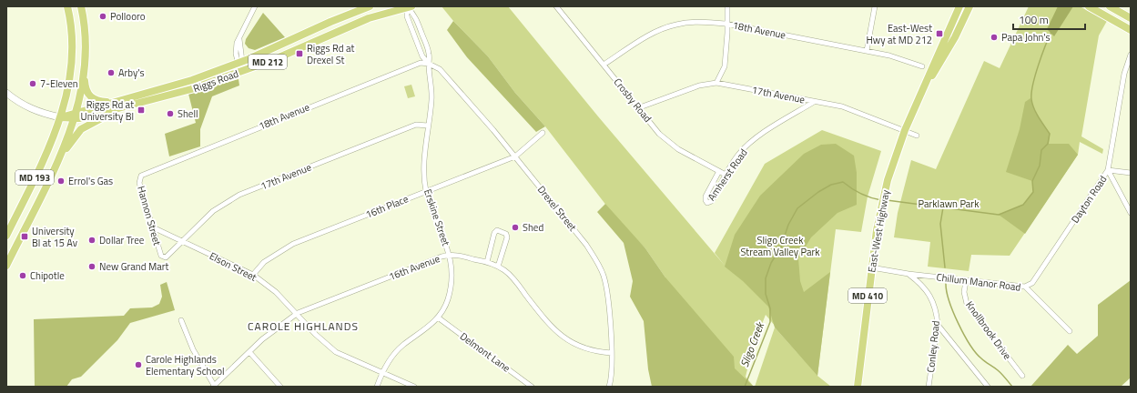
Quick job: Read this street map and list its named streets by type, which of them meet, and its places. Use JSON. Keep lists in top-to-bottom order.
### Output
{
  "streets": {
    "main road": [
      "MD 212",
      "Riggs Road",
      "MD 193",
      "East-West Highway",
      "MD 410"
    ],
    "street": [
      "18th Avenue",
      "17th Avenue",
      "Crosby Road",
      "Amherst Road",
      "Dayton Road",
      "16th Place",
      "Drexel Street",
      "Hannon Street",
      "Erskine Street",
      "Elson Street",
      "16th Avenue",
      "Chillum Manor Road",
      "Knollbrook Drive",
      "Conley Road",
      "Delmont Lane"
    ]
  },
  "crossings": [
    ["18th Avenue", "Crosby Road"],
    ["18th Avenue", "Drexel Street"],
    ["18th Avenue", "Hannon Street"],
    ["18th Avenue", "Erskine Street"],
    ["Riggs Road", "MD 193"],
    ["Riggs Road", "Drexel Street"],
    ["17th Avenue", "Crosby Road"],
    ["17th Avenue", "Amherst Road"],
    ["17th Avenue", "Hannon Street"],
    ["17th Avenue", "Erskine Street"],
    ["17th Avenue", "East-West Highway"],
    ["17th Avenue", "Elson Street"],
    ["Crosby Road", "Amherst Road"],
    ["Dayton Road", "Chillum Manor Road"],
    ["16th Place", "Drexel Street"],
    ["16th Place", "Erskine Street"],
    ["16th Place", "Elson Street"],
    ["Drexel Street", "Erskine Street"],
    ["Drexel Street", "16th Avenue"],
    ["Hannon Street", "Elson Street"],
    ["Erskine Street", "Elson Street"],
    ["Erskine Street", "16th Avenue"],
    ["Erskine Street", "Delmont Lane"],
    ["East-West Highway", "Chillum Manor Road"],
    ["Elson Street", "16th Avenue"],
    ["Chillum Manor Road", "Knollbrook Drive"],
    ["Chillum Manor Road", "Conley Road"]
  ],
  "districts": ["CAROLE HIGHLANDS"],
  "water": ["Sligo Creek"],
  "parks": ["Parklawn Park", "Sligo Creek Stream Valley Park"],
  "places": {
    "other": [
      "Pollooro",
      "Papa John's",
      "Arby's",
      "7-Eleven",
      "Shell",
      "Errol's Gas",
      "Shed",
      "Dollar Tree",
      "New Grand Mart",
      "Chipotle",
      "Carole Highlands Elementary School"
    ],
    "transit": [
      "East-West Hwy at MD 212",
      "Riggs Rd at Drexel St",
      "Riggs Rd at University Bl",
      "University Bl at 15 Av"
    ]
  },
  "scale_bar": "100 m"
}
